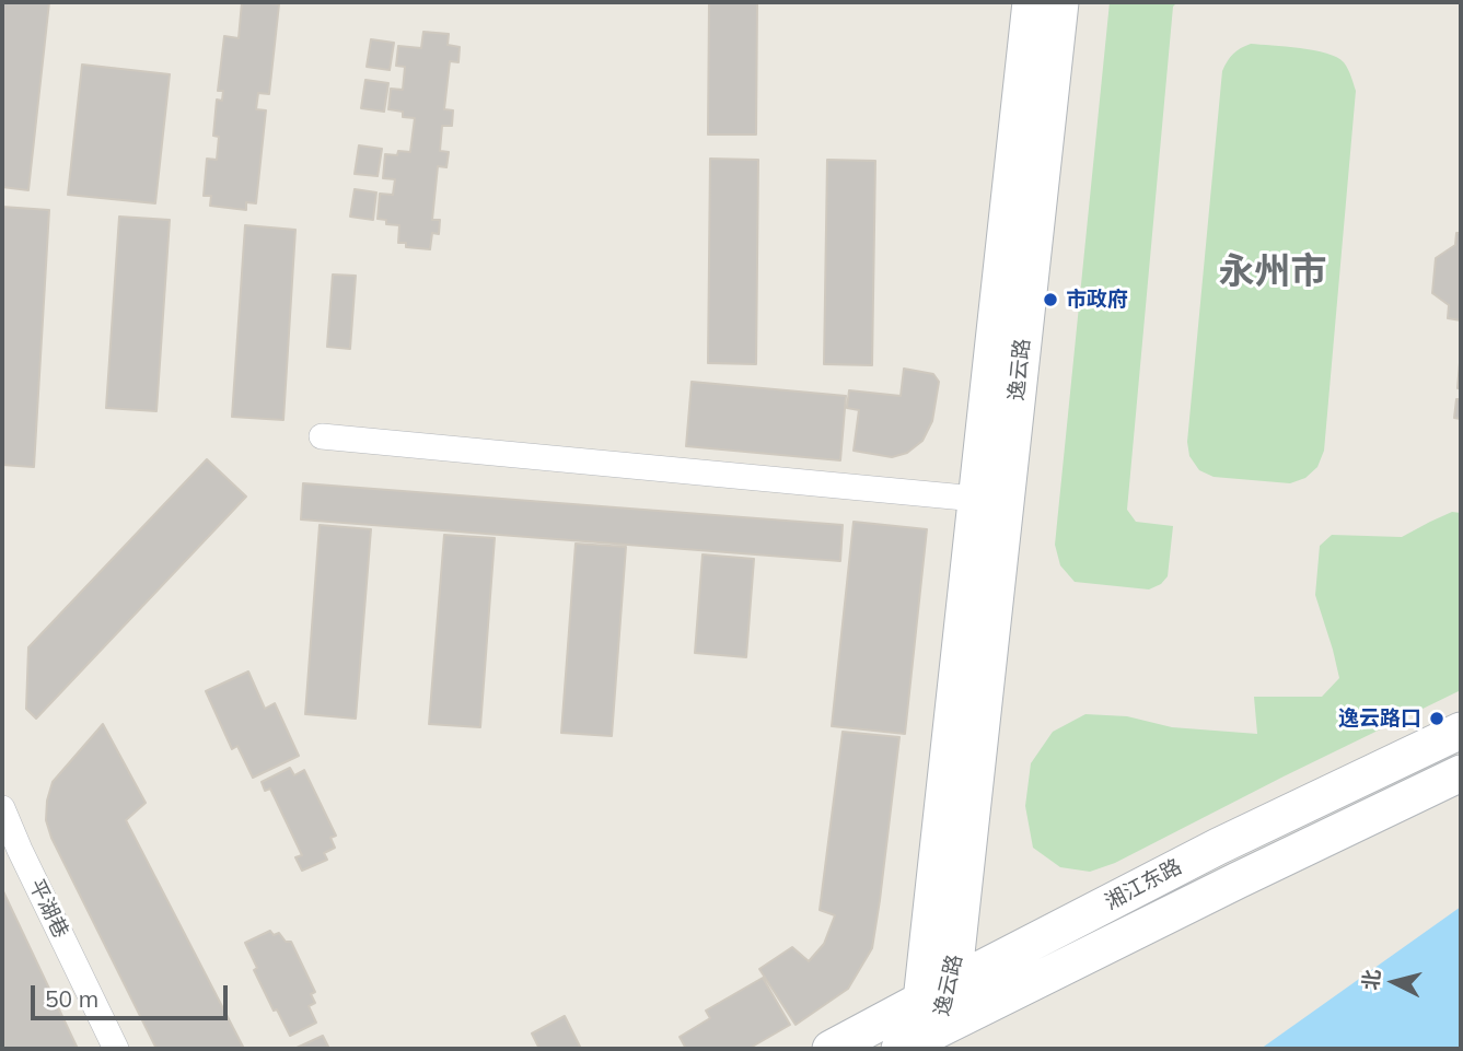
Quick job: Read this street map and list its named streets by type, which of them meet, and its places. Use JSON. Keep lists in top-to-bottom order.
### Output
{
  "streets": {
    "street": ["逸云路", "湘江东路", "平湖巷"]
  },
  "crossings": [
    ["逸云路", "湘江东路"]
  ],
  "districts": ["永州市"],
  "places": ["市政府", "逸云路口"],
  "scale_bar": "50 m",
  "north": "left"
}
